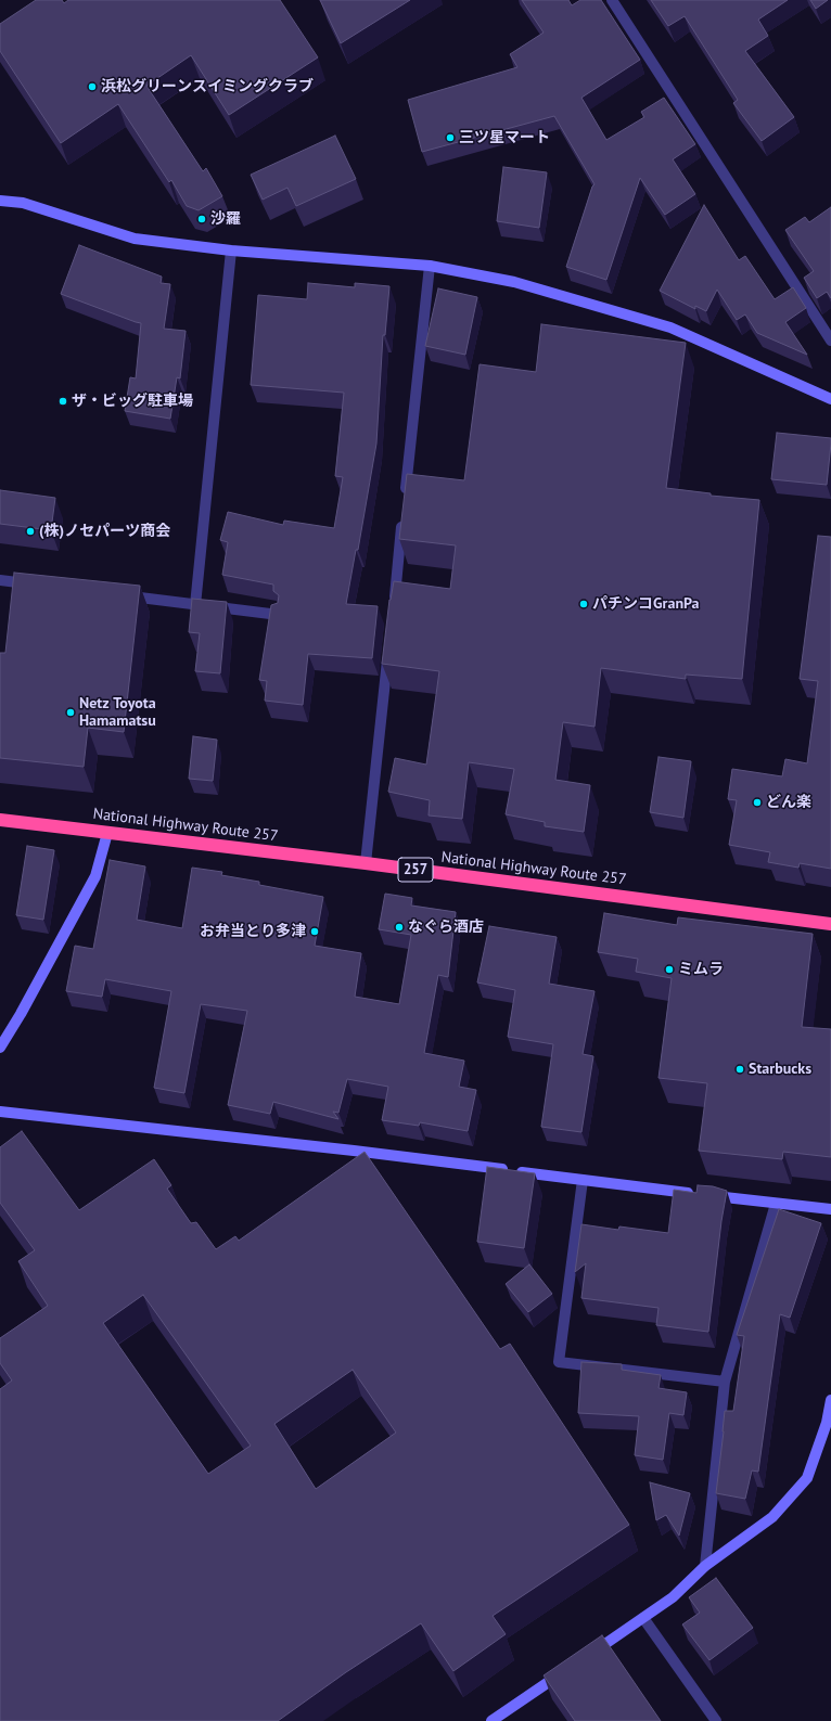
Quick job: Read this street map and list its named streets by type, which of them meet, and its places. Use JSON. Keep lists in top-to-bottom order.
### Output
{
  "streets": {
    "highway": ["National Highway Route 257", "257"]
  },
  "places": [
    "浜松グリーンスイミングクラブ",
    "三ツ星マート",
    "沙羅",
    "ザ・ビッグ駐車場",
    "(株)ノセパーツ商会",
    "パチンコGranPa",
    "Netz Toyota Hamamatsu",
    "どん楽",
    "なぐら酒店",
    "お弁当とり多津",
    "ミムラ",
    "Starbucks"
  ]
}
